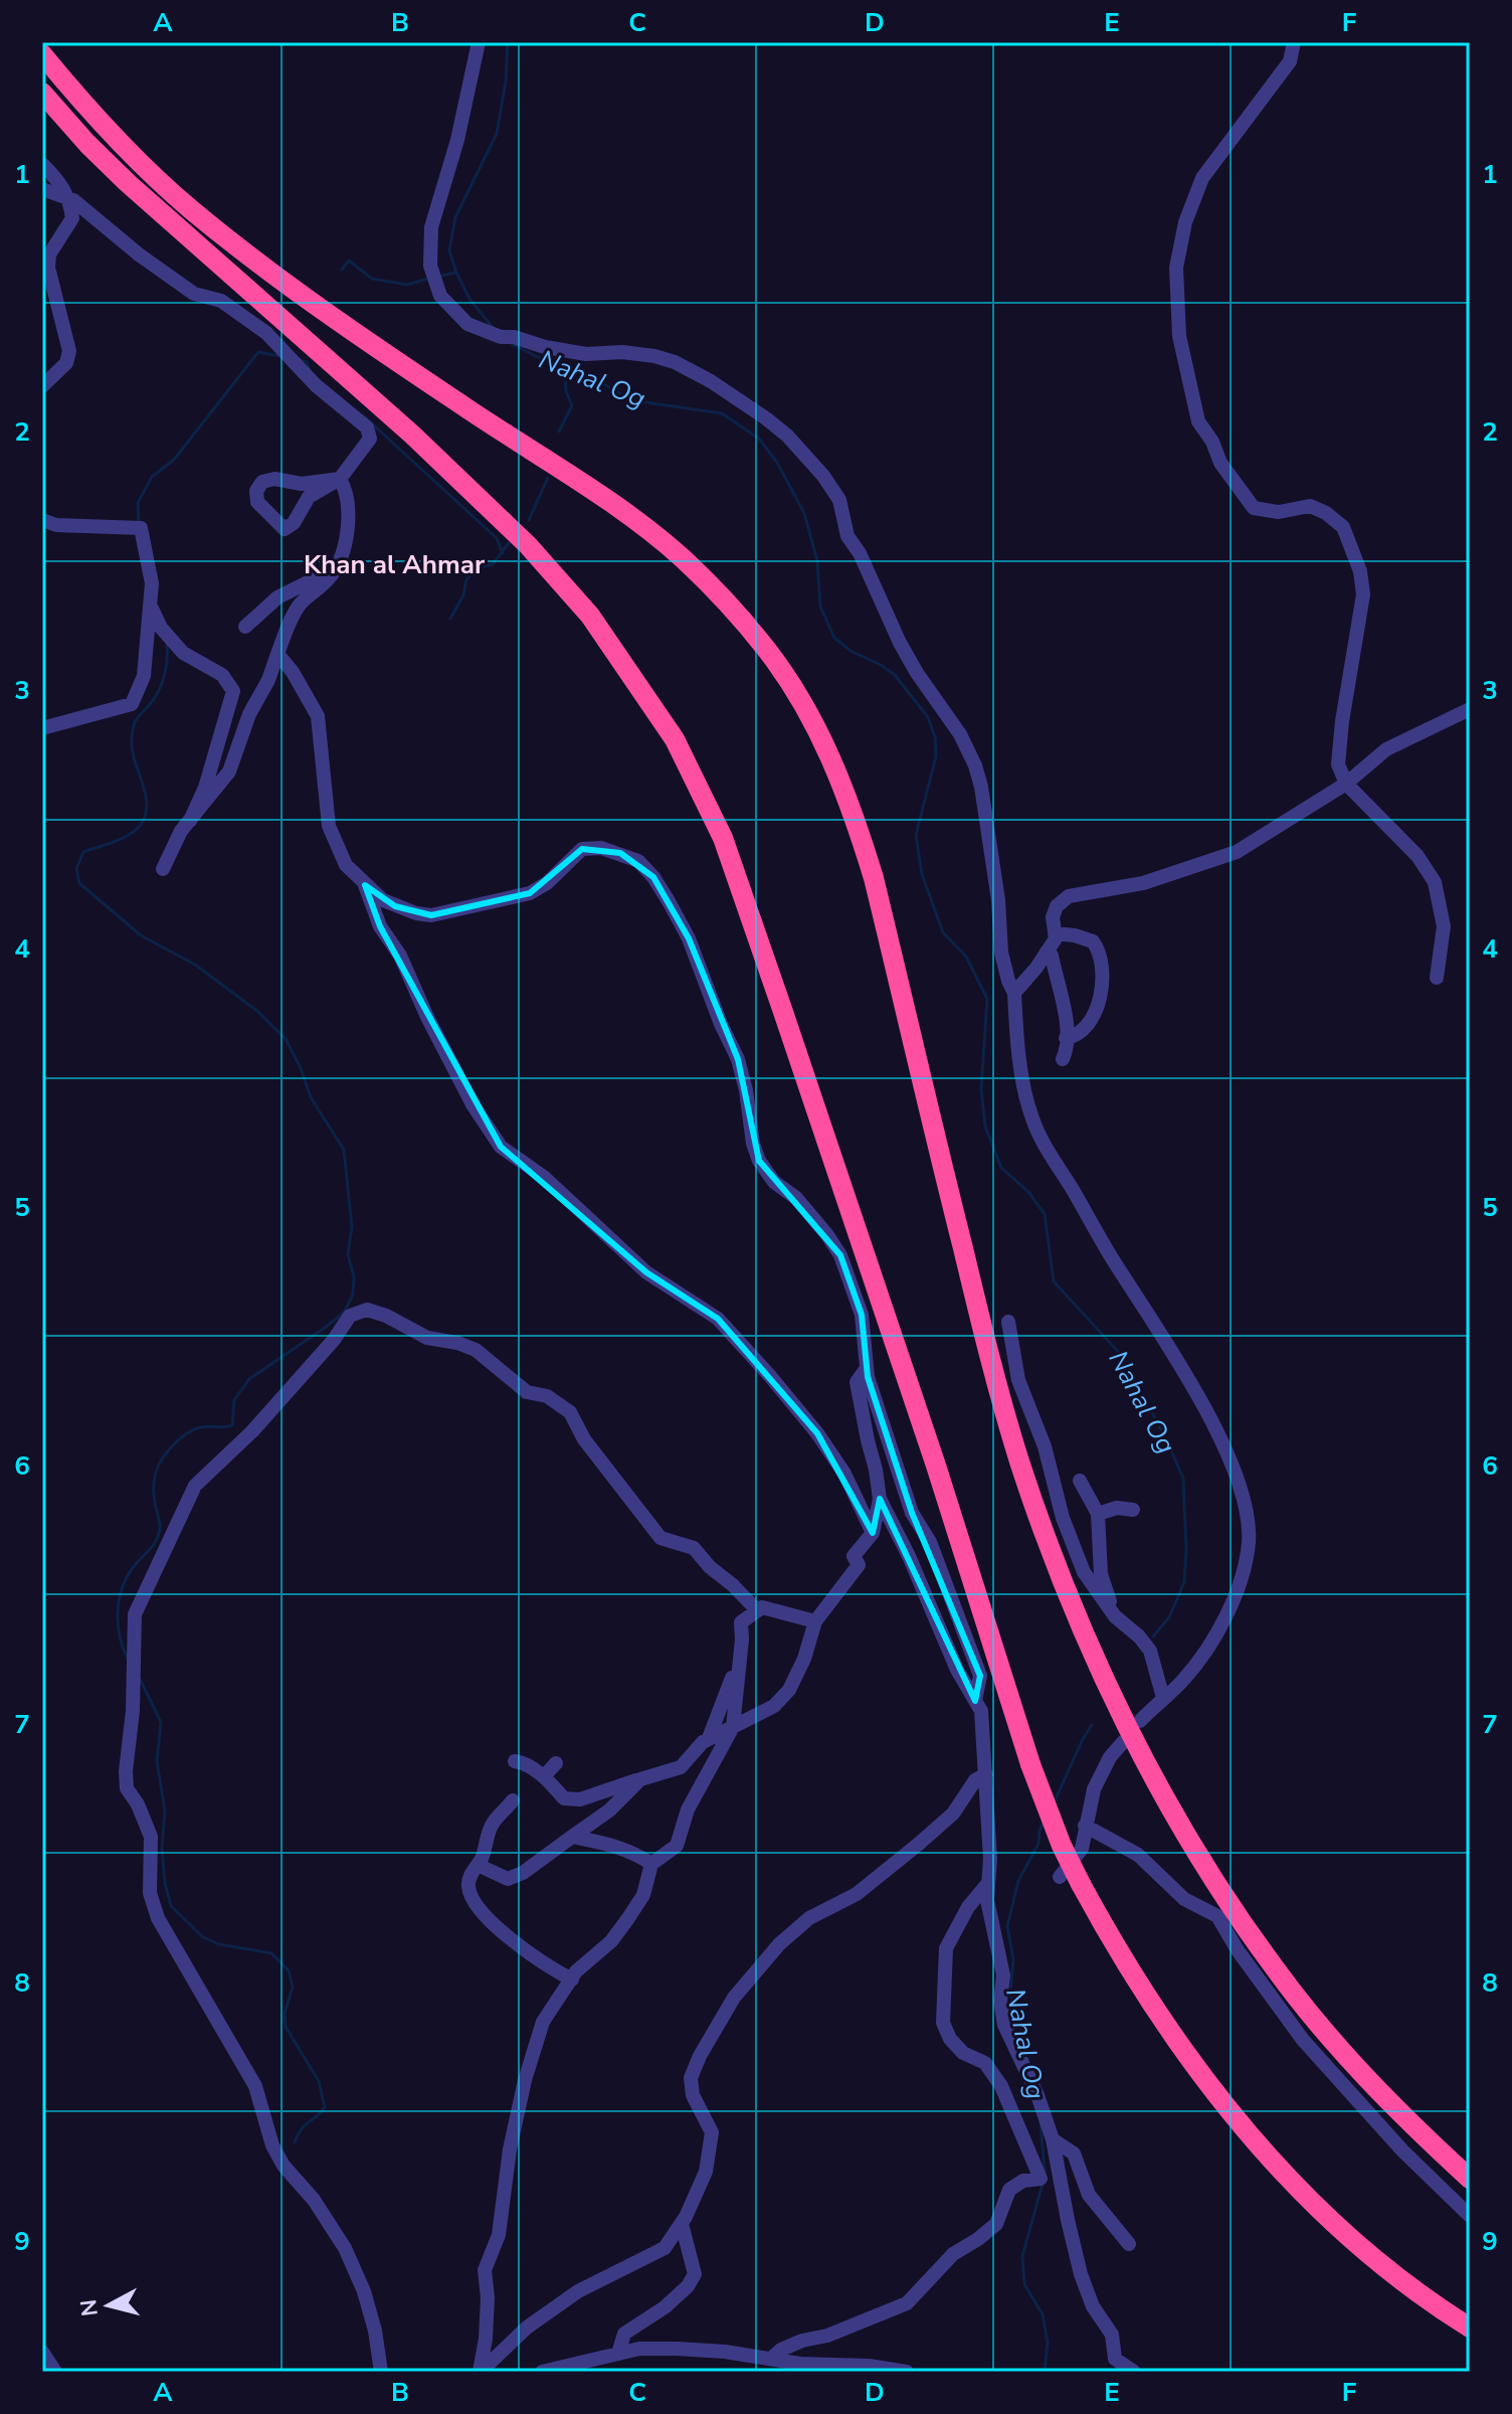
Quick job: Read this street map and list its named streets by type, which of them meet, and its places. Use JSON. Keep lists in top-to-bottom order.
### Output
{
  "districts": ["Khan al Ahmar"],
  "water": ["Nahal Og"],
  "north": "left",
  "grid": {
    "columns": [
      "A",
      "B",
      "C",
      "D",
      "E",
      "F"
    ],
    "rows": [
      "1",
      "2",
      "3",
      "4",
      "5",
      "6",
      "7",
      "8",
      "9"
    ]
  }
}
